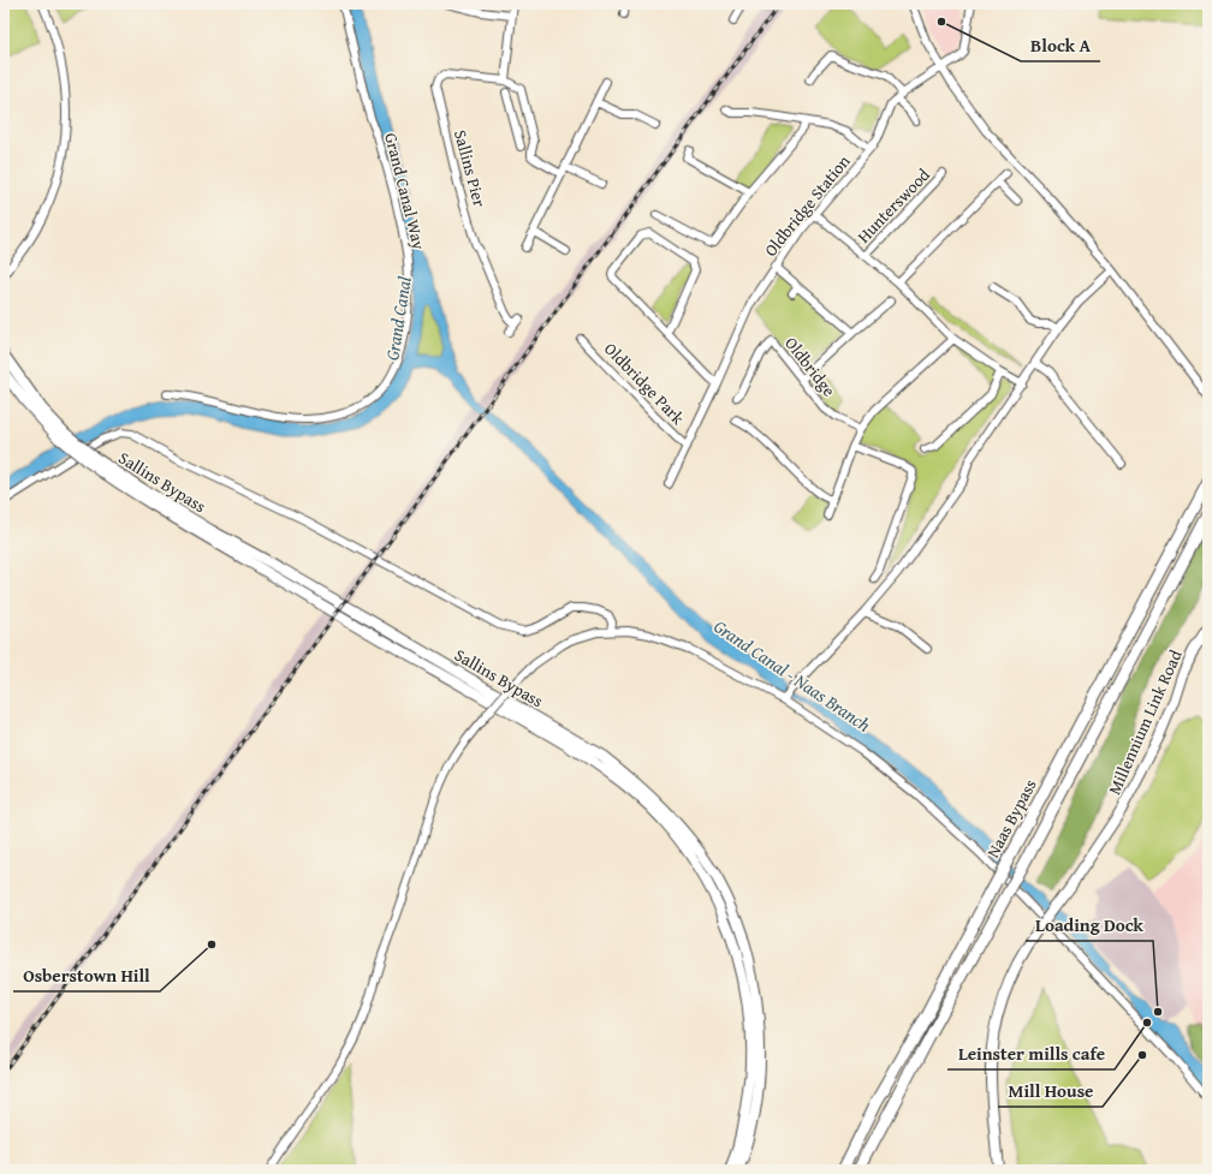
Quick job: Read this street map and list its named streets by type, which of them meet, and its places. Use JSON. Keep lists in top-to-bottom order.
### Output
{
  "streets": {
    "highway": ["Naas Bypass"],
    "main road": ["Sallins Bypass", "Millennium Link Road"],
    "street": [
      "Sallins Pier",
      "Grand Canal Way",
      "Oldbridge Station",
      "Hunterswood",
      "Oldbridge",
      "Oldbridge Park"
    ]
  },
  "crossings": [
    ["Oldbridge Station", "Oldbridge Park"]
  ],
  "water": ["Grand Canal", "Grand Canal - Naas Branch"],
  "places": [
    "Block A",
    "Osberstown Hill",
    "Loading Dock",
    "Leinster mills cafe",
    "Mill House"
  ]
}
